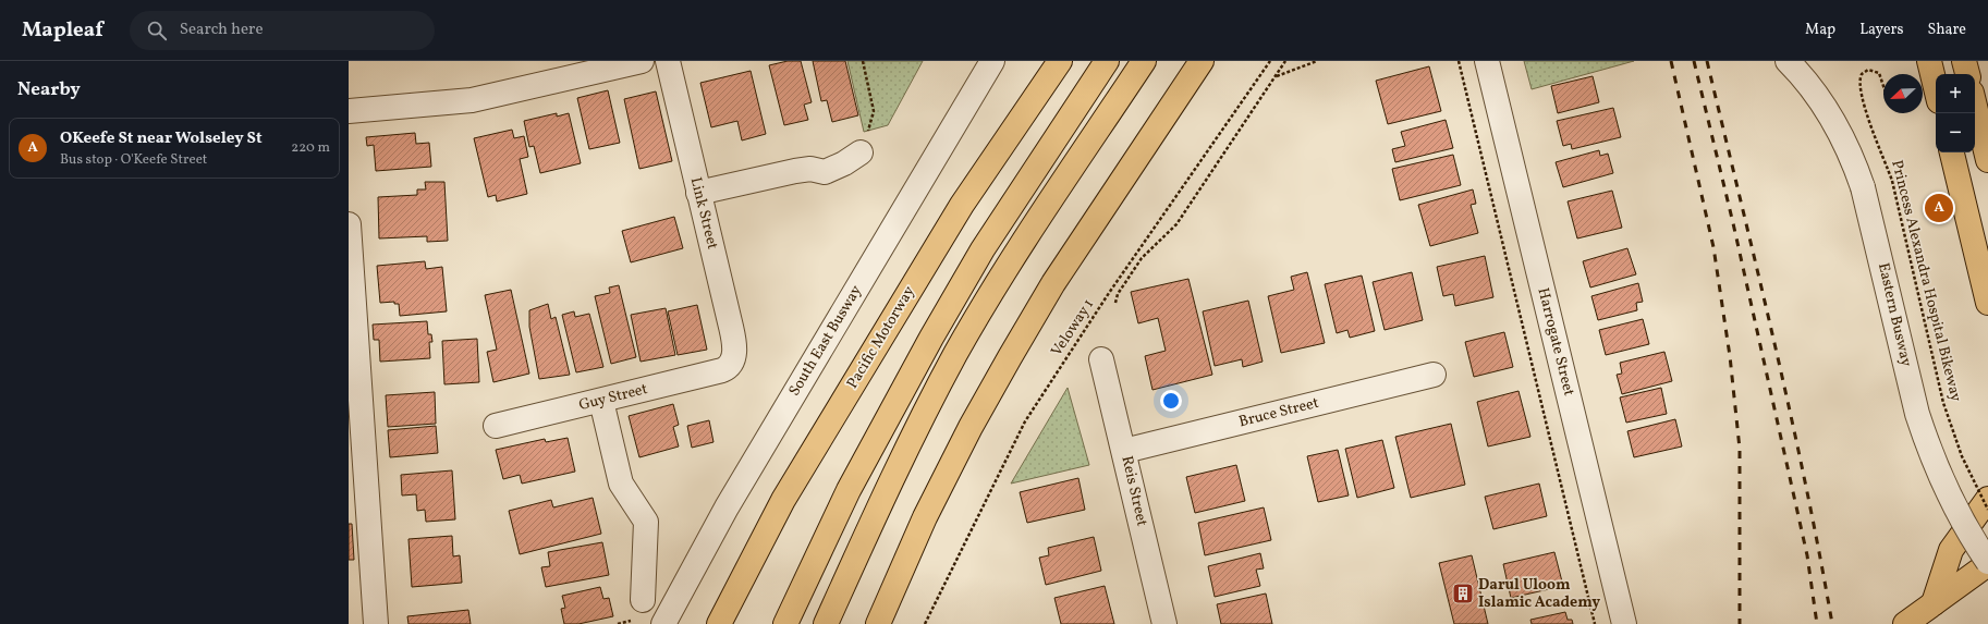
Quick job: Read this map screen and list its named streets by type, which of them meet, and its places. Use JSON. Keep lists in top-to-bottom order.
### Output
{
  "streets": {
    "highway": ["Pacific Motorway"],
    "street": [
      "Link Street",
      "Eastern Busway",
      "South East Busway",
      "Harrogate Street",
      "Guy Street",
      "Bruce Street",
      "Reis Street"
    ],
    "path": ["Princess Alexandra Hospital Bikeway", "Veloway 1"]
  },
  "crossings": [
    ["Link Street", "Guy Street"],
    ["Bruce Street", "Reis Street"]
  ],
  "places": {
    "building": ["Darul Uloom Islamic Academy"]
  },
  "north": "bottom left",
  "page": {
    "header": "Mapleaf",
    "search": "Search here",
    "nav": ["Map", "Layers", "Share"],
    "heading": "Nearby",
    "map_buttons": ["+", "−"],
    "list": [
      {
        "mark": "A",
        "name": "OKeefe St near Wolseley St",
        "note": "Bus stop · O'Keefe Street",
        "value": "220 m"
      }
    ],
    "pins": "A"
  }
}
